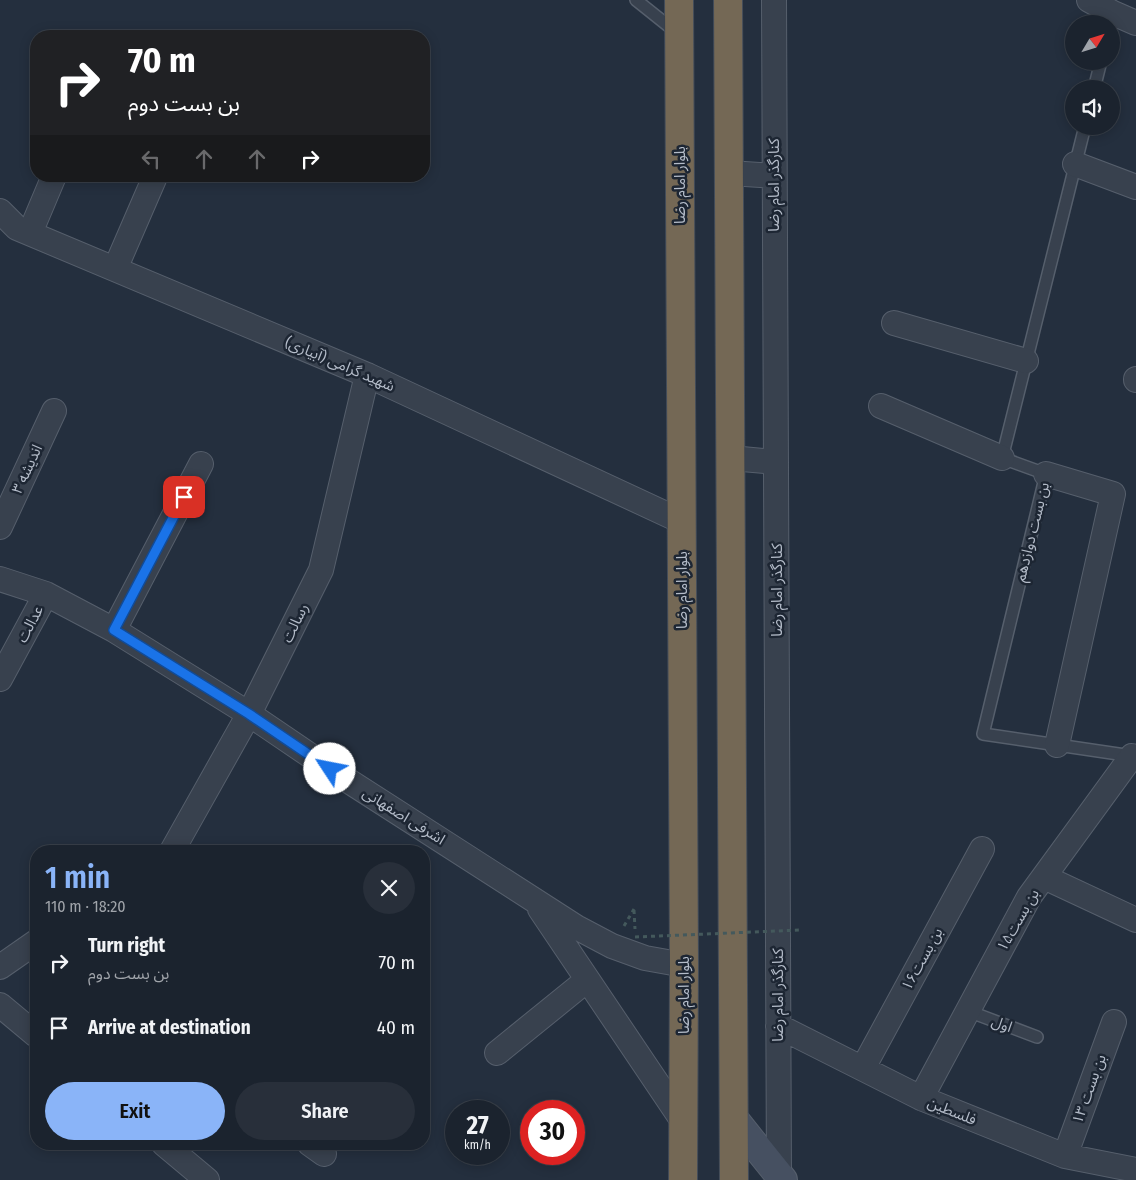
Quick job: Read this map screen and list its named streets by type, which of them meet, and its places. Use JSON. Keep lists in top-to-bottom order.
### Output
{
  "streets": {
    "highway": ["بلوار امام رضا"],
    "street": [
      "کنارگذر امام رضا",
      "شهید گرامی (آبیاری)",
      "اندیشه ۳",
      "رسالت",
      "عدالت",
      "اشرفی اصفهانی",
      "بن بست۱۵",
      "بن بست۱۶",
      "بن بست ۱۳",
      "فلسطین"
    ],
    "lane": ["بن بست دوازدهم", "اول"]
  },
  "crossings": [
    ["بلوار امام رضا", "شهید گرامی (آبیاری)"],
    ["بلوار امام رضا", "اشرفی اصفهانی"],
    ["کنارگذر امام رضا", "فلسطین"],
    ["شهید گرامی (آبیاری)", "رسالت"],
    ["بن بست دوازدهم", "بن بست۱۵"],
    ["رسالت", "اشرفی اصفهانی"],
    ["عدالت", "اشرفی اصفهانی"],
    ["بن بست۱۵", "اول"],
    ["بن بست۱۵", "فلسطین"],
    ["بن بست۱۶", "فلسطین"],
    ["بن بست ۱۳", "فلسطین"]
  ],
  "north": "top right",
  "page": {
    "turn": ["70 m", "بن بست دوم"],
    "heading": ["1 min", "110 m · 18:20"],
    "list": [
      {
        "name": "Turn right",
        "note": "بن بست دوم",
        "value": "70 m"
      },
      {
        "name": "Arrive at destination",
        "value": "40 m"
      }
    ],
    "buttons": ["Exit", "Share"],
    "speed": "27 km/h",
    "limit": "30"
  }
}
